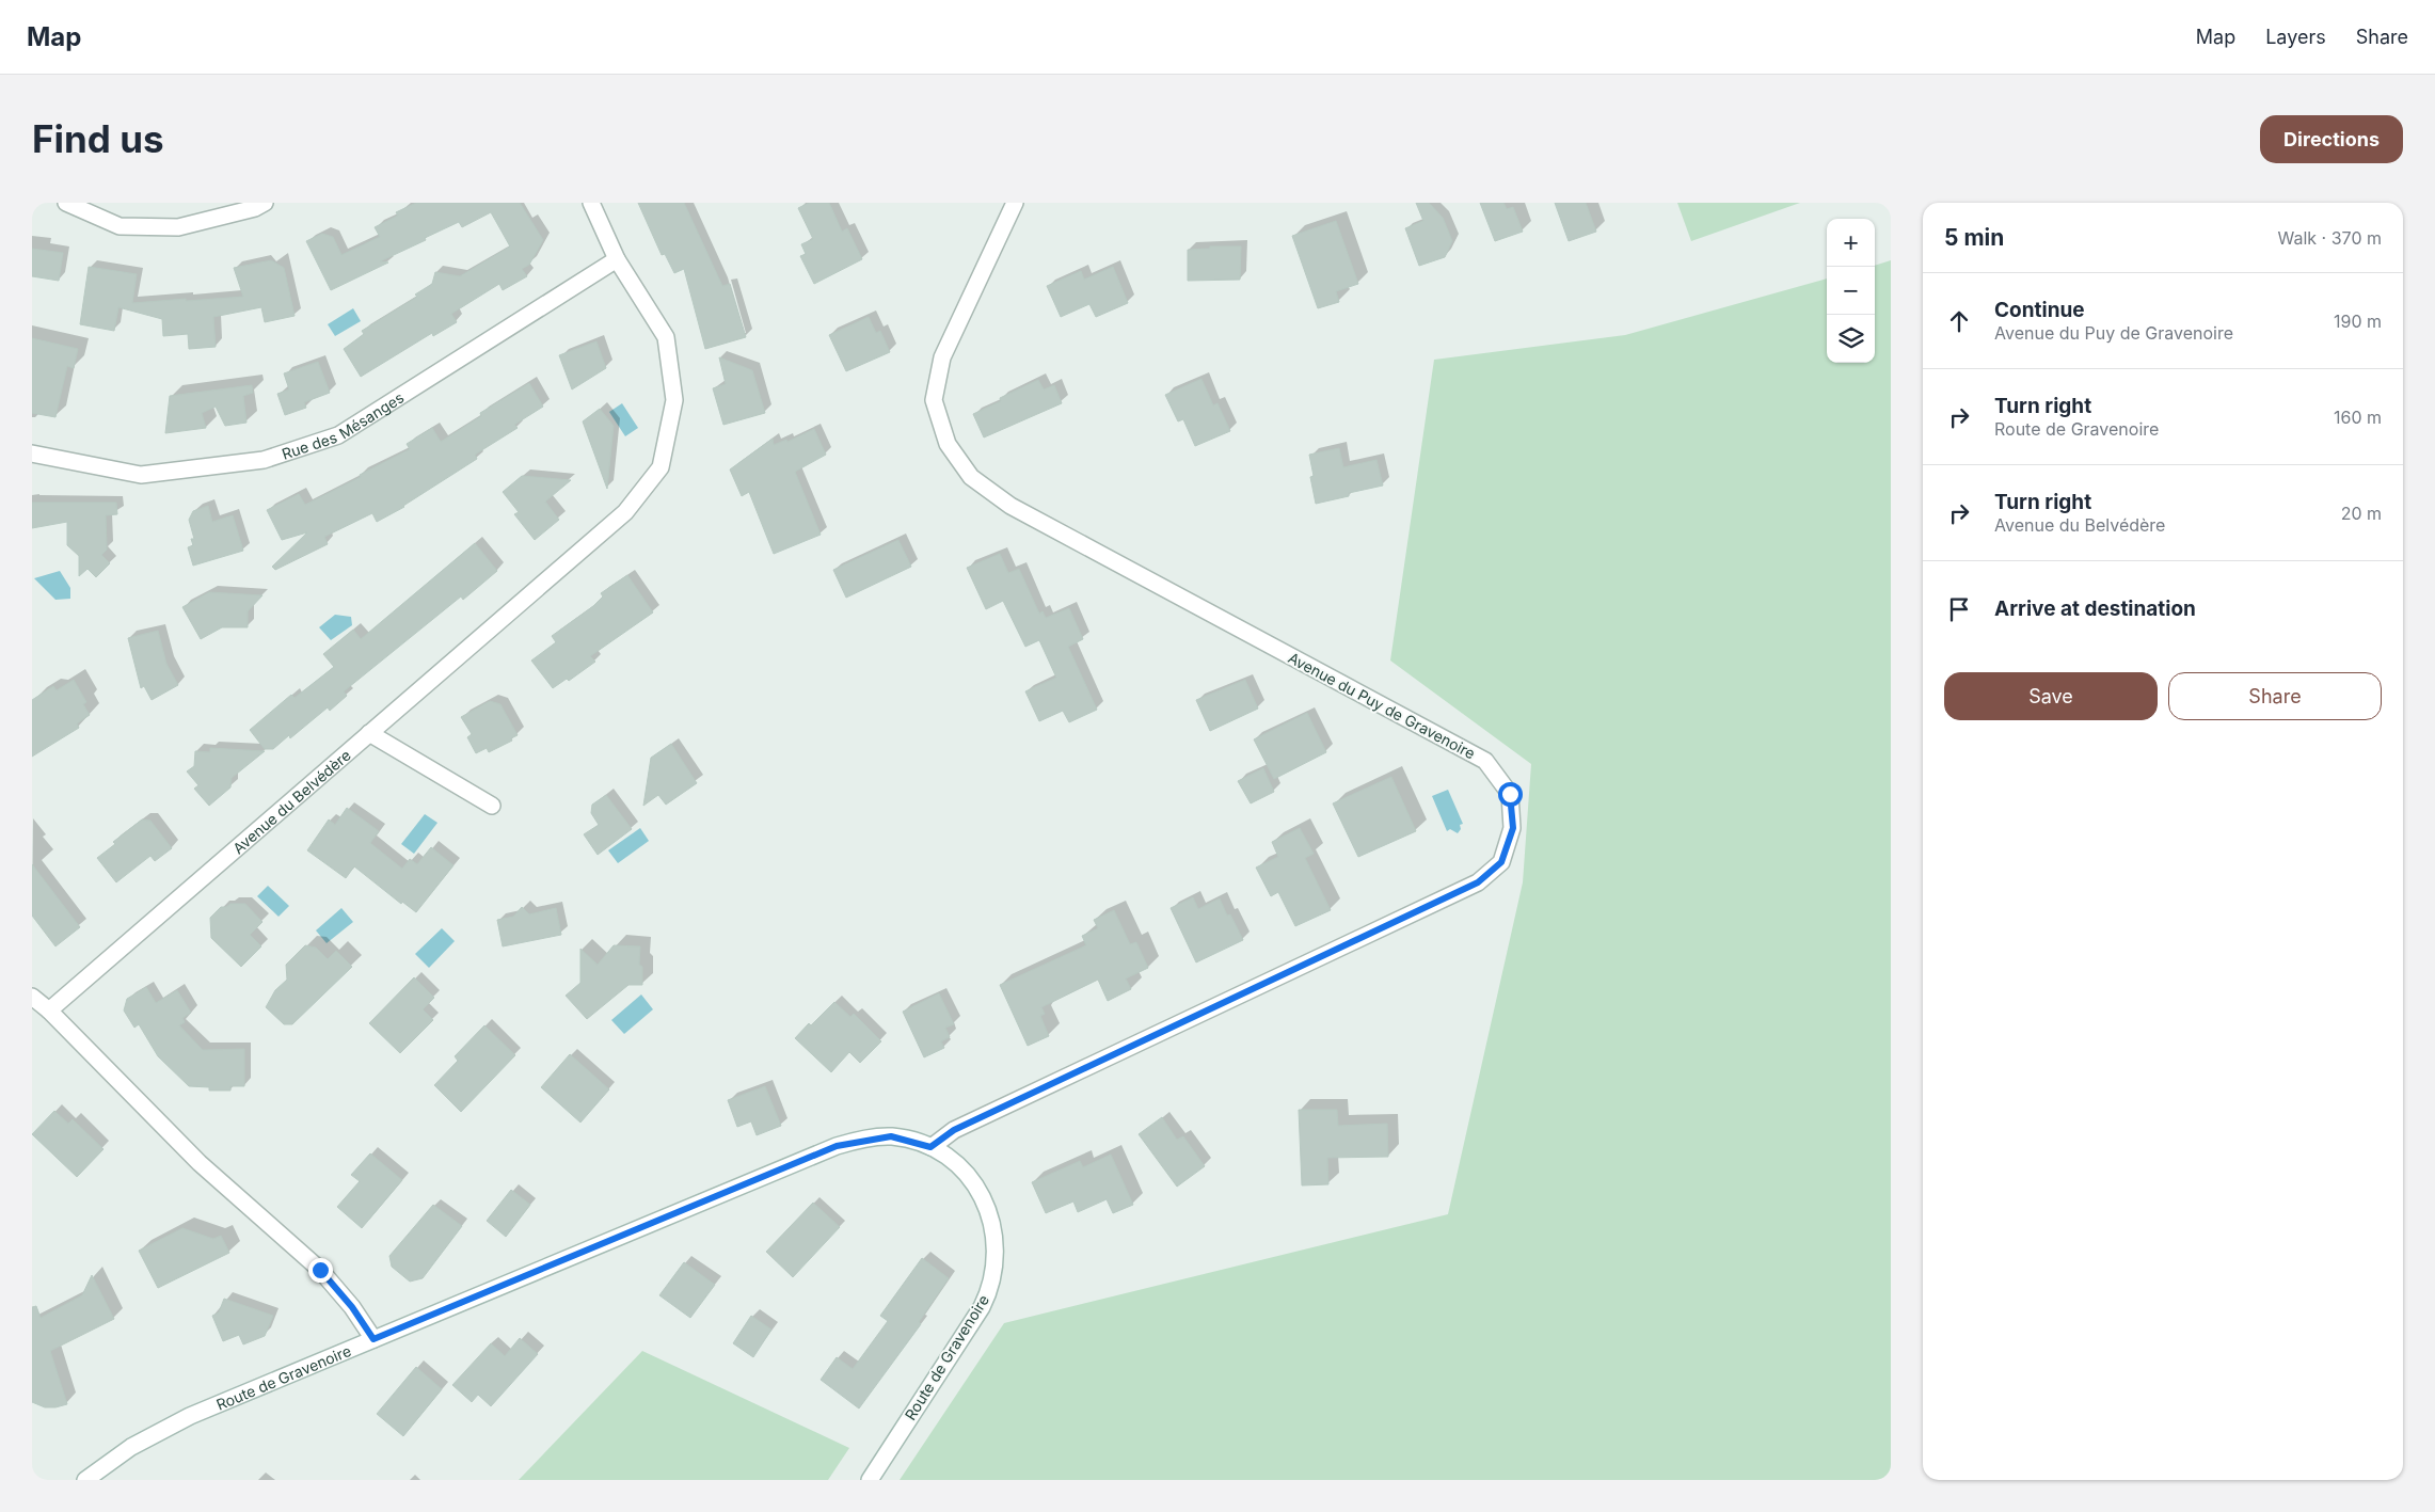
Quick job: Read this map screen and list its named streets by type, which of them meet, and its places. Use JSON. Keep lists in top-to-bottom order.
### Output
{
  "streets": {
    "street": [
      "Rue des Mésanges",
      "Avenue du Puy de Gravenoire",
      "Avenue du Belvédère",
      "Route de Gravenoire"
    ]
  },
  "crossings": [
    ["Rue des Mésanges", "Avenue du Belvédère"],
    ["Avenue du Puy de Gravenoire", "Route de Gravenoire"]
  ],
  "page": {
    "header": "Map",
    "nav": ["Map", "Layers", "Share"],
    "buttons": [
      "Directions",
      ["Save", "Share"]
    ],
    "title": "Find us",
    "heading": ["5 min", "Walk · 370 m"],
    "map_buttons": ["+", "−"],
    "list": [
      ["Continue", "Avenue du Puy de Gravenoire", "190 m"],
      ["Turn right", "Route de Gravenoire", "160 m"],
      ["Turn right", "Avenue du Belvédère", "20 m"],
      "Arrive at destination"
    ]
  }
}
